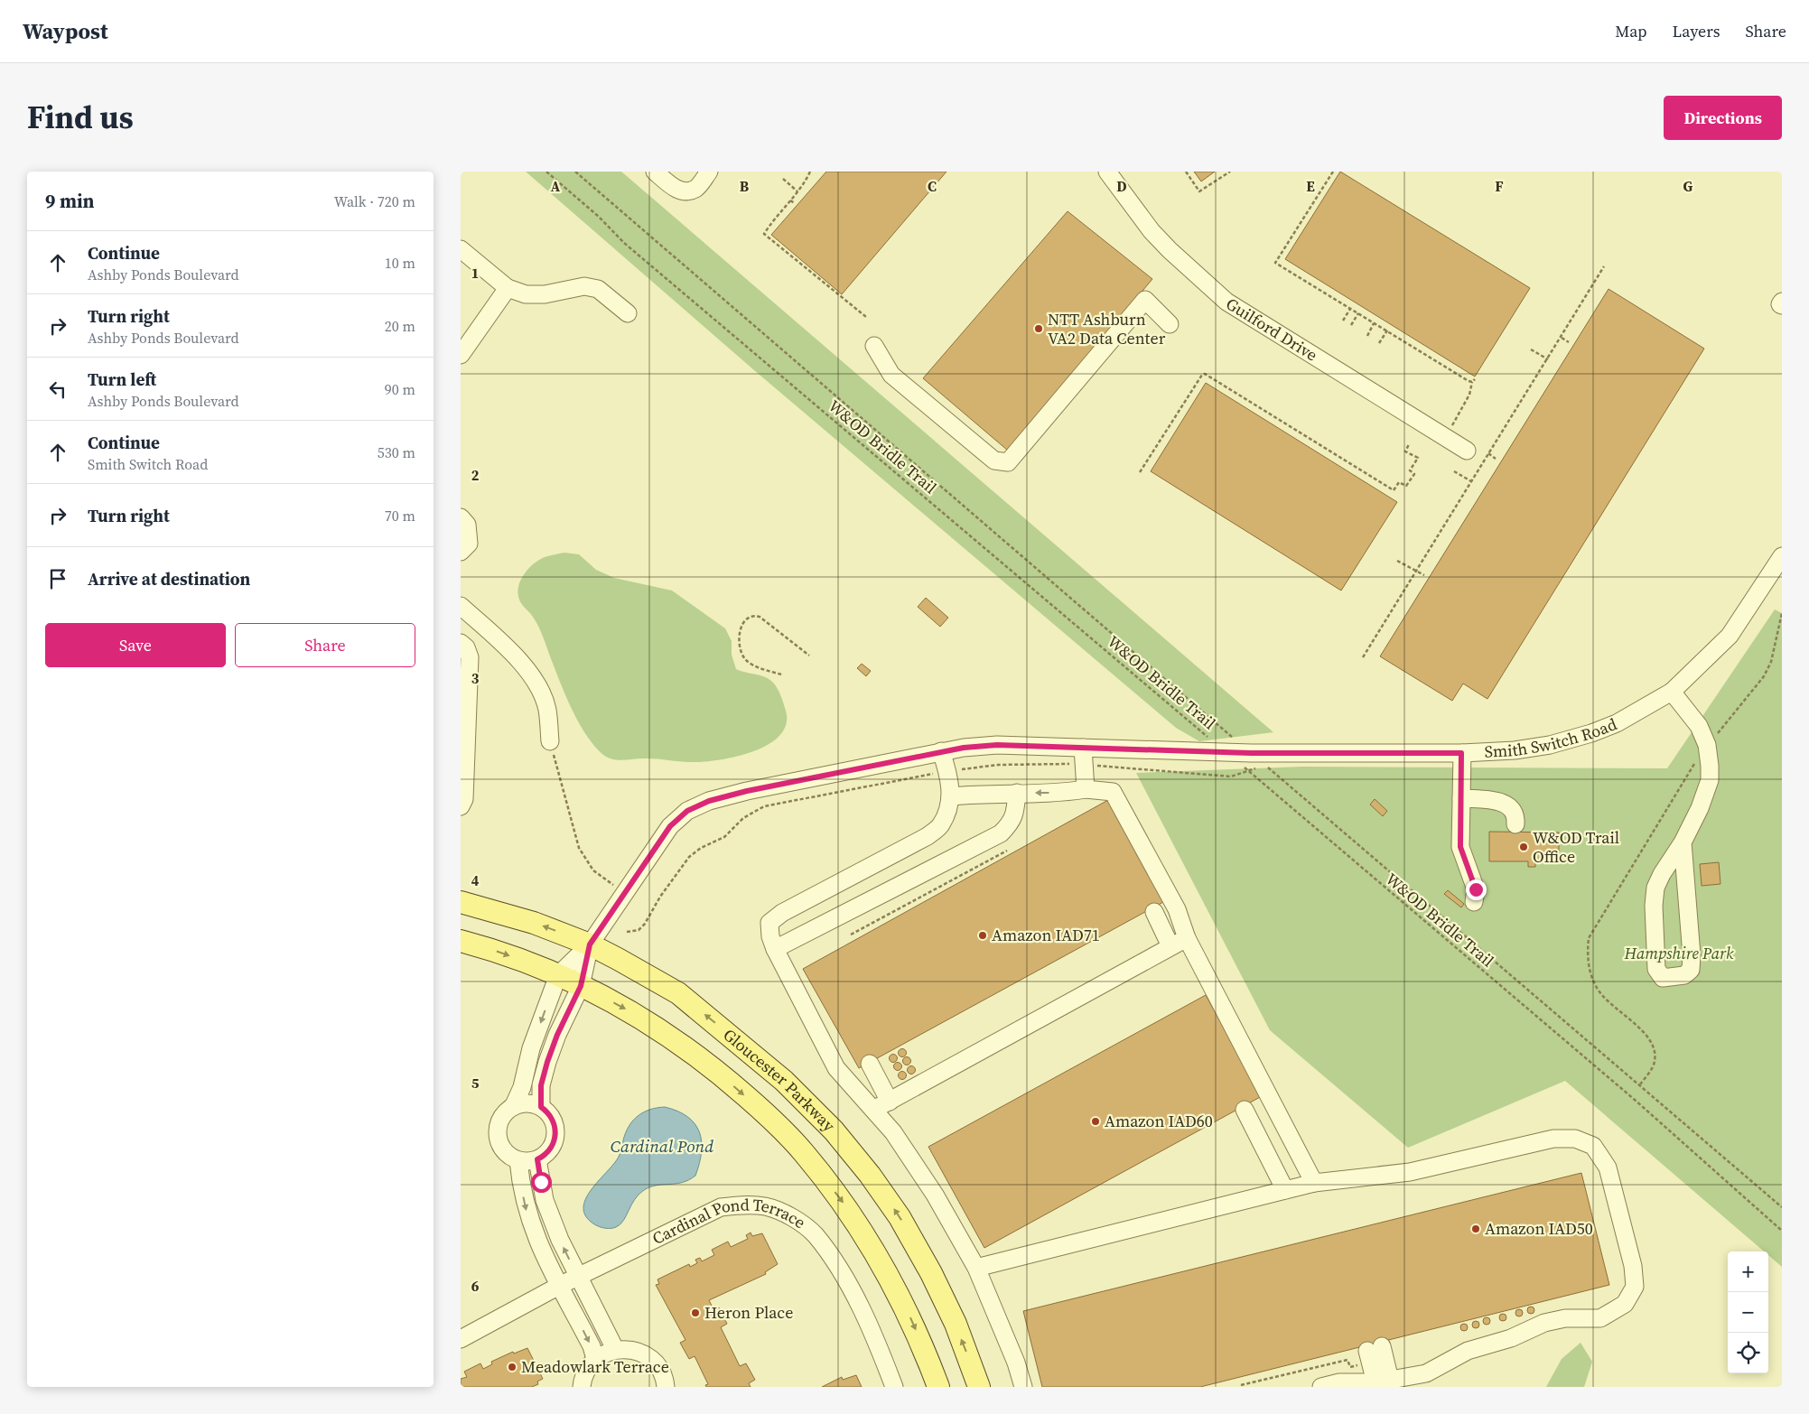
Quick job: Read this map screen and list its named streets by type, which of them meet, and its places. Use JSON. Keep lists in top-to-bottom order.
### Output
{
  "streets": {
    "main road": ["Gloucester Parkway"],
    "street": ["Guilford Drive", "Smith Switch Road", "Cardinal Pond Terrace"],
    "path": ["W&OD Bridle Trail"]
  },
  "crossings": [
    ["W&OD Bridle Trail", "Smith Switch Road"],
    ["Smith Switch Road", "Gloucester Parkway"]
  ],
  "water": ["Cardinal Pond"],
  "parks": ["Hampshire Park"],
  "places": [
    "NTT Ashburn VA2 Data Center",
    "W&OD Trail Office",
    "Amazon IAD71",
    "Amazon IAD60",
    "Amazon IAD50",
    "Heron Place",
    "Meadowlark Terrace"
  ],
  "page": {
    "header": "Waypost",
    "nav": ["Map", "Layers", "Share"],
    "title": "Find us",
    "buttons": [
      "Directions",
      ["Save", "Share"]
    ],
    "heading": ["9 min", "Walk · 720 m"],
    "list": [
      ["Continue", "Ashby Ponds Boulevard", "10 m"],
      ["Turn right", "Ashby Ponds Boulevard", "20 m"],
      ["Turn left", "Ashby Ponds Boulevard", "90 m"],
      ["Continue", "Smith Switch Road", "530 m"],
      ["Turn right", "70 m"],
      "Arrive at destination"
    ],
    "map_buttons": ["+", "−"]
  },
  "grid": {
    "columns": [
      "A",
      "B",
      "C",
      "D",
      "E",
      "F",
      "G"
    ],
    "rows": [
      "1",
      "2",
      "3",
      "4",
      "5",
      "6"
    ]
  }
}
